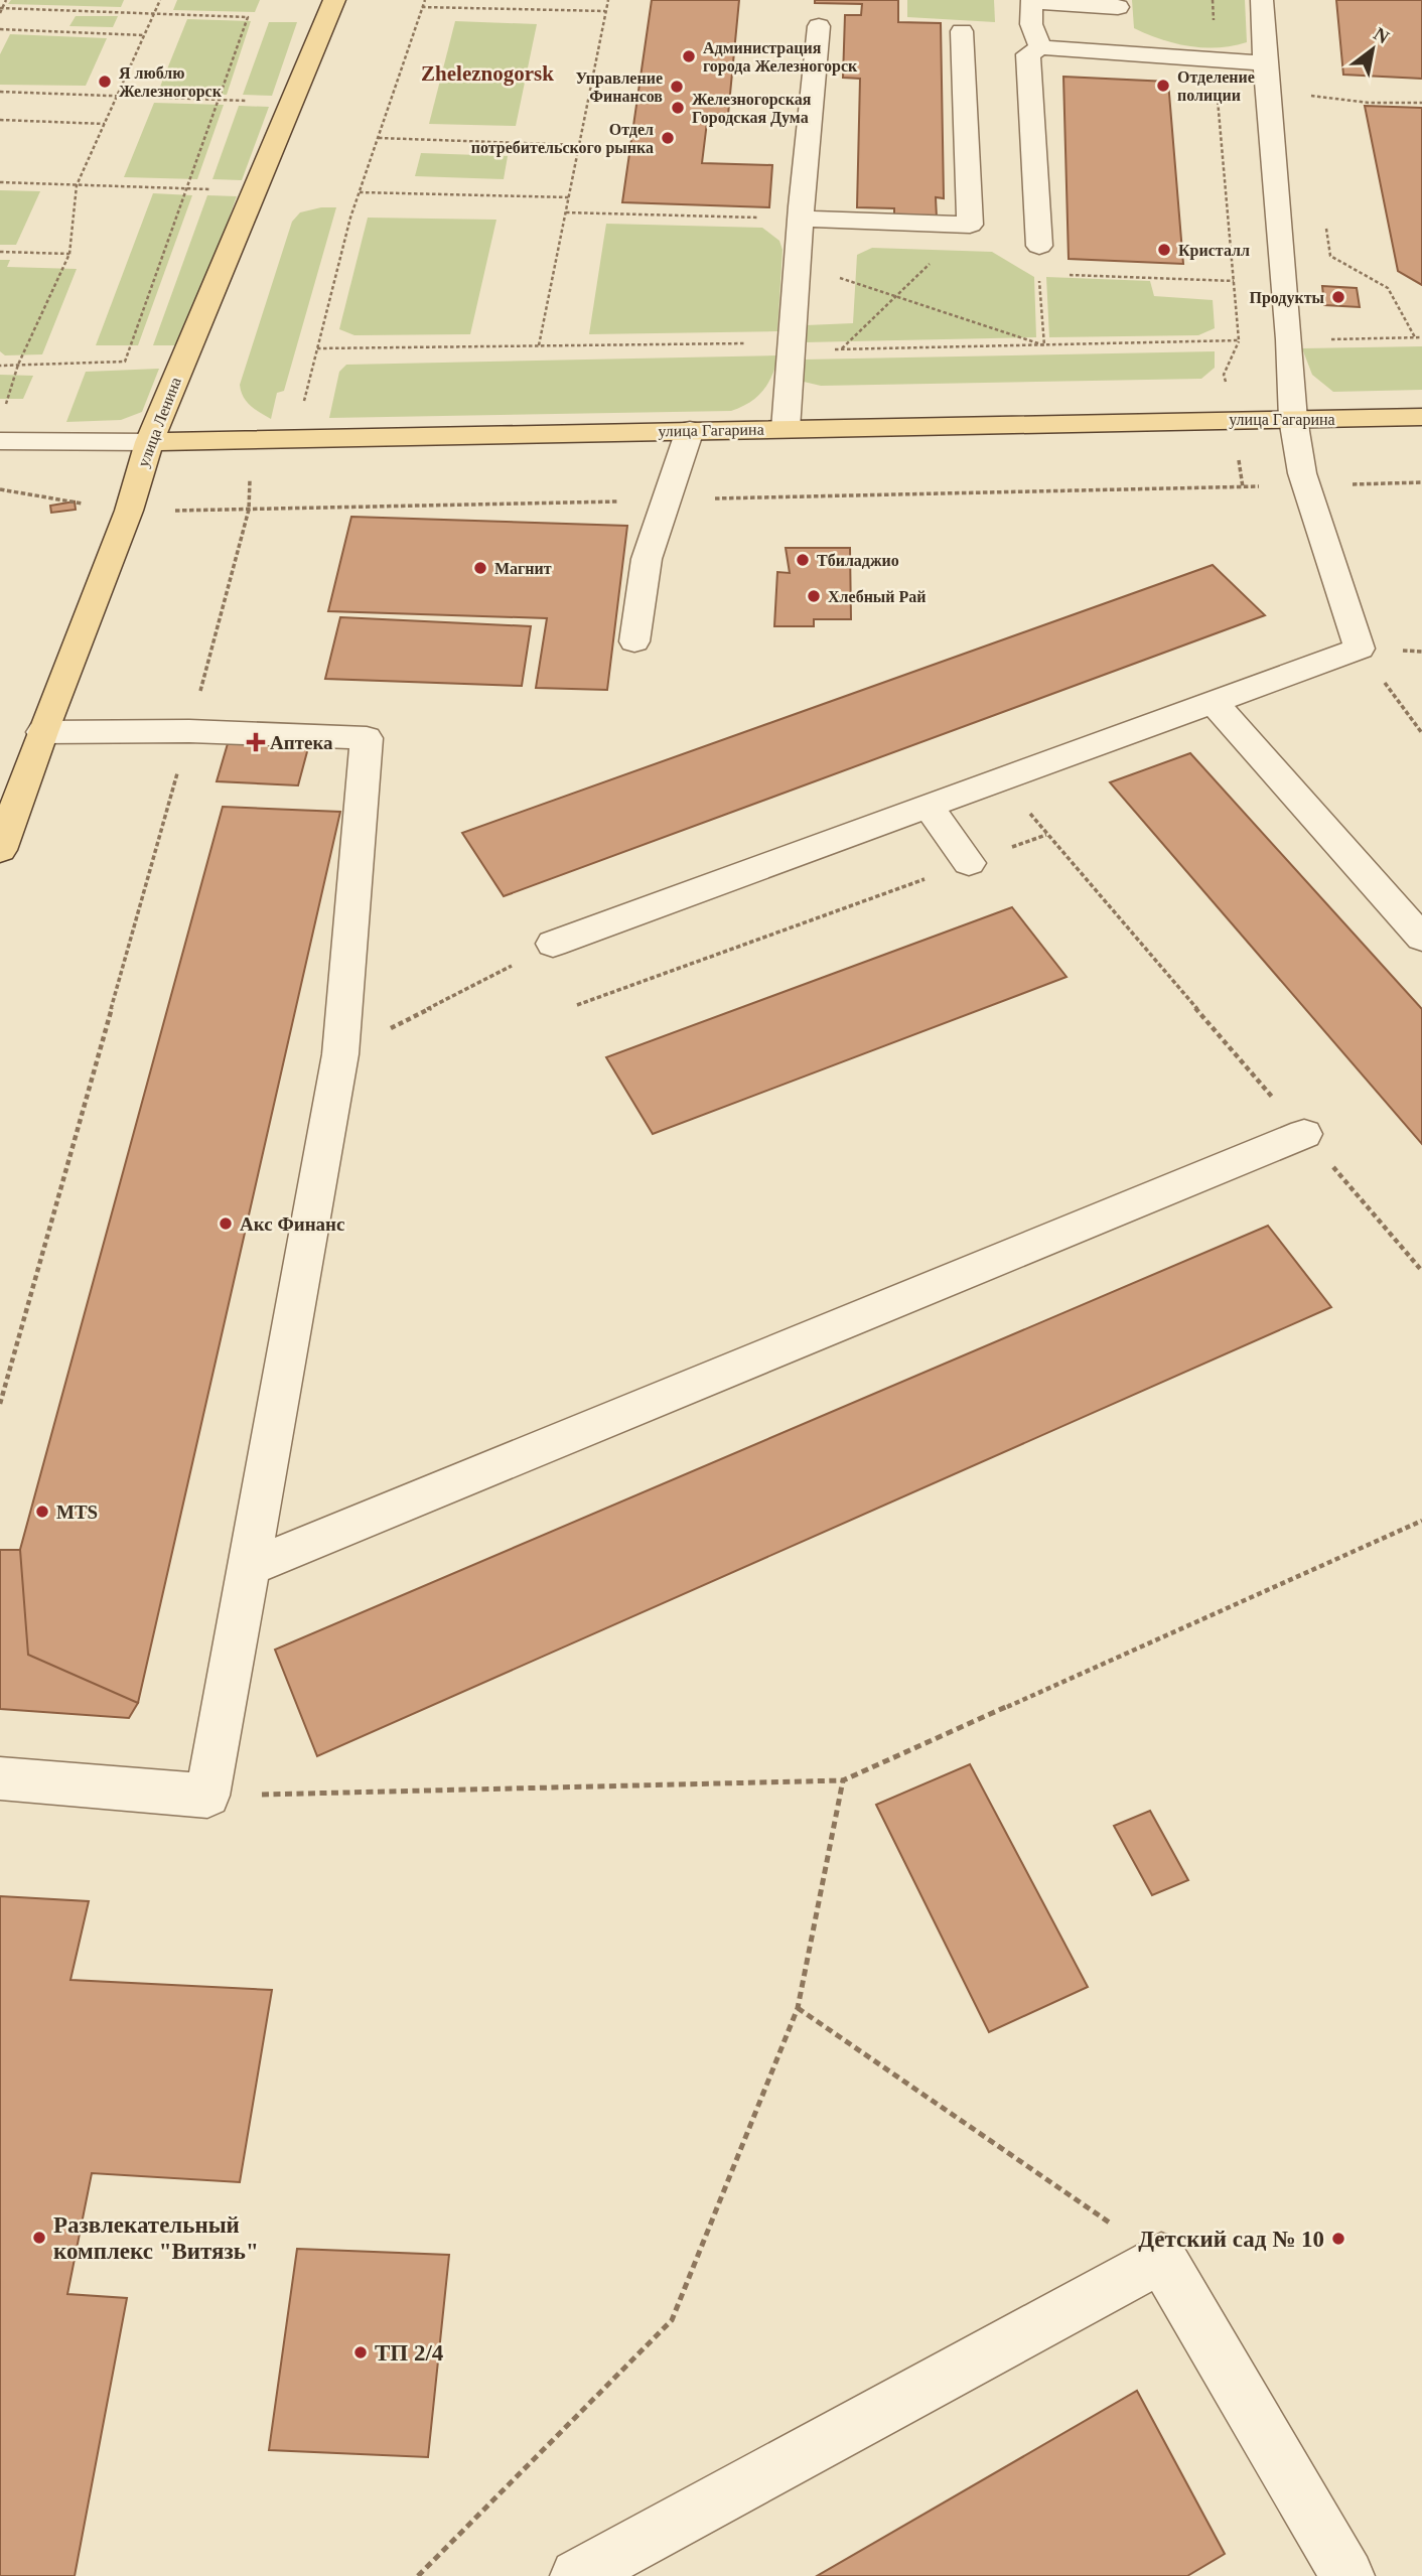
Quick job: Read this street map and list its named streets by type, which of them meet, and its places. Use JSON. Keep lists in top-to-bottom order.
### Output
{
  "streets": {
    "main road": ["улица Гагарина", "улица Ленина"]
  },
  "crossings": [
    ["улица Гагарина", "улица Ленина"]
  ],
  "districts": ["Zheleznogorsk"],
  "places": {
    "other": [
      "Администрация города Железногорск",
      "Я люблю Железногорск",
      "Отделение полиции",
      "Управление Финансов",
      "Железногорская Городская Дума",
      "Отдел потребительского рынка",
      "Кристалл",
      "Продукты",
      "Тбиладжио",
      "Магнит",
      "Хлебный Рай",
      "Акс Финанс",
      "MTS",
      "Развлекательный комплекс \"Витязь\"",
      "Детский сад № 10",
      "ТП 2/4"
    ],
    "health": ["Аптека"]
  },
  "north": "top right"
}
